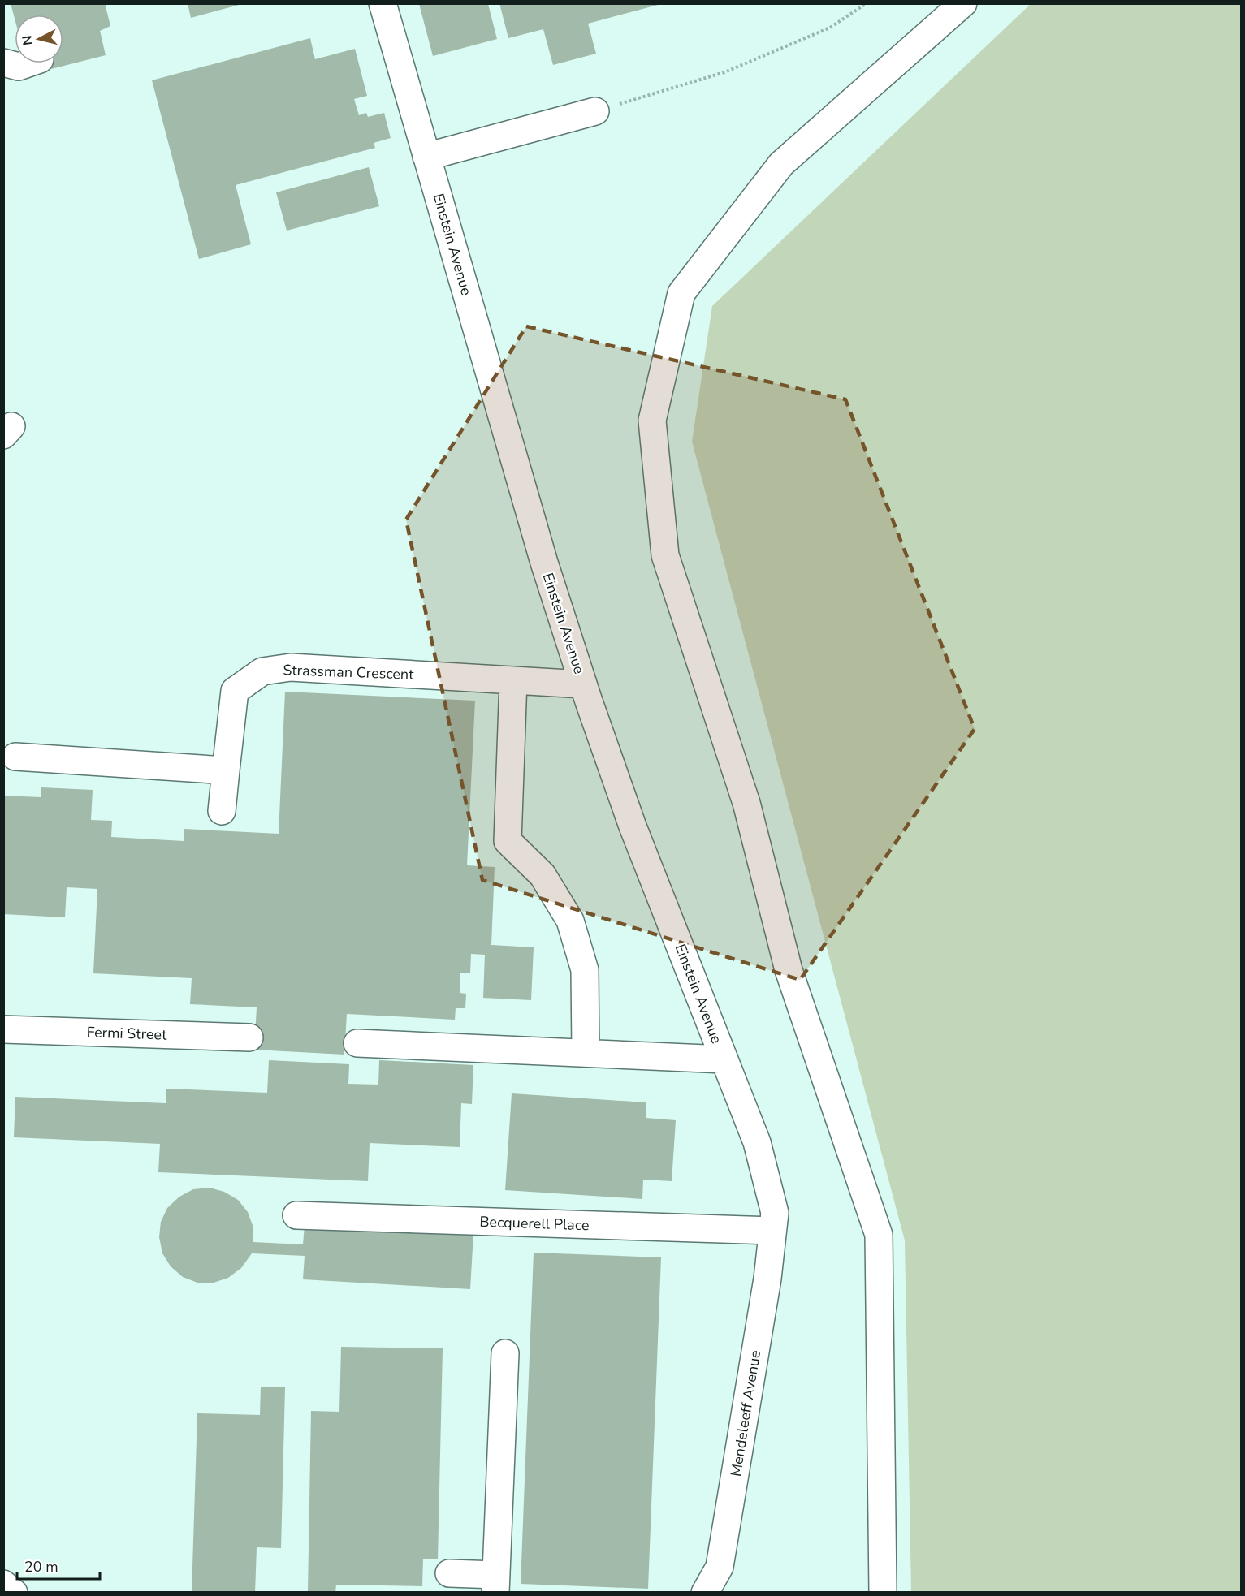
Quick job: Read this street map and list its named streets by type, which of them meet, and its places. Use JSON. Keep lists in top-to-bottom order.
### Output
{
  "streets": {
    "lane": [
      "Einstein Avenue",
      "Strassman Crescent",
      "Fermi Street",
      "Becquerell Place",
      "Mendeleeff Avenue"
    ]
  },
  "crossings": [
    ["Einstein Avenue", "Strassman Crescent"],
    ["Einstein Avenue", "Becquerell Place"],
    ["Einstein Avenue", "Mendeleeff Avenue"],
    ["Becquerell Place", "Mendeleeff Avenue"]
  ],
  "scale_bar": "20 m",
  "north": "left"
}
